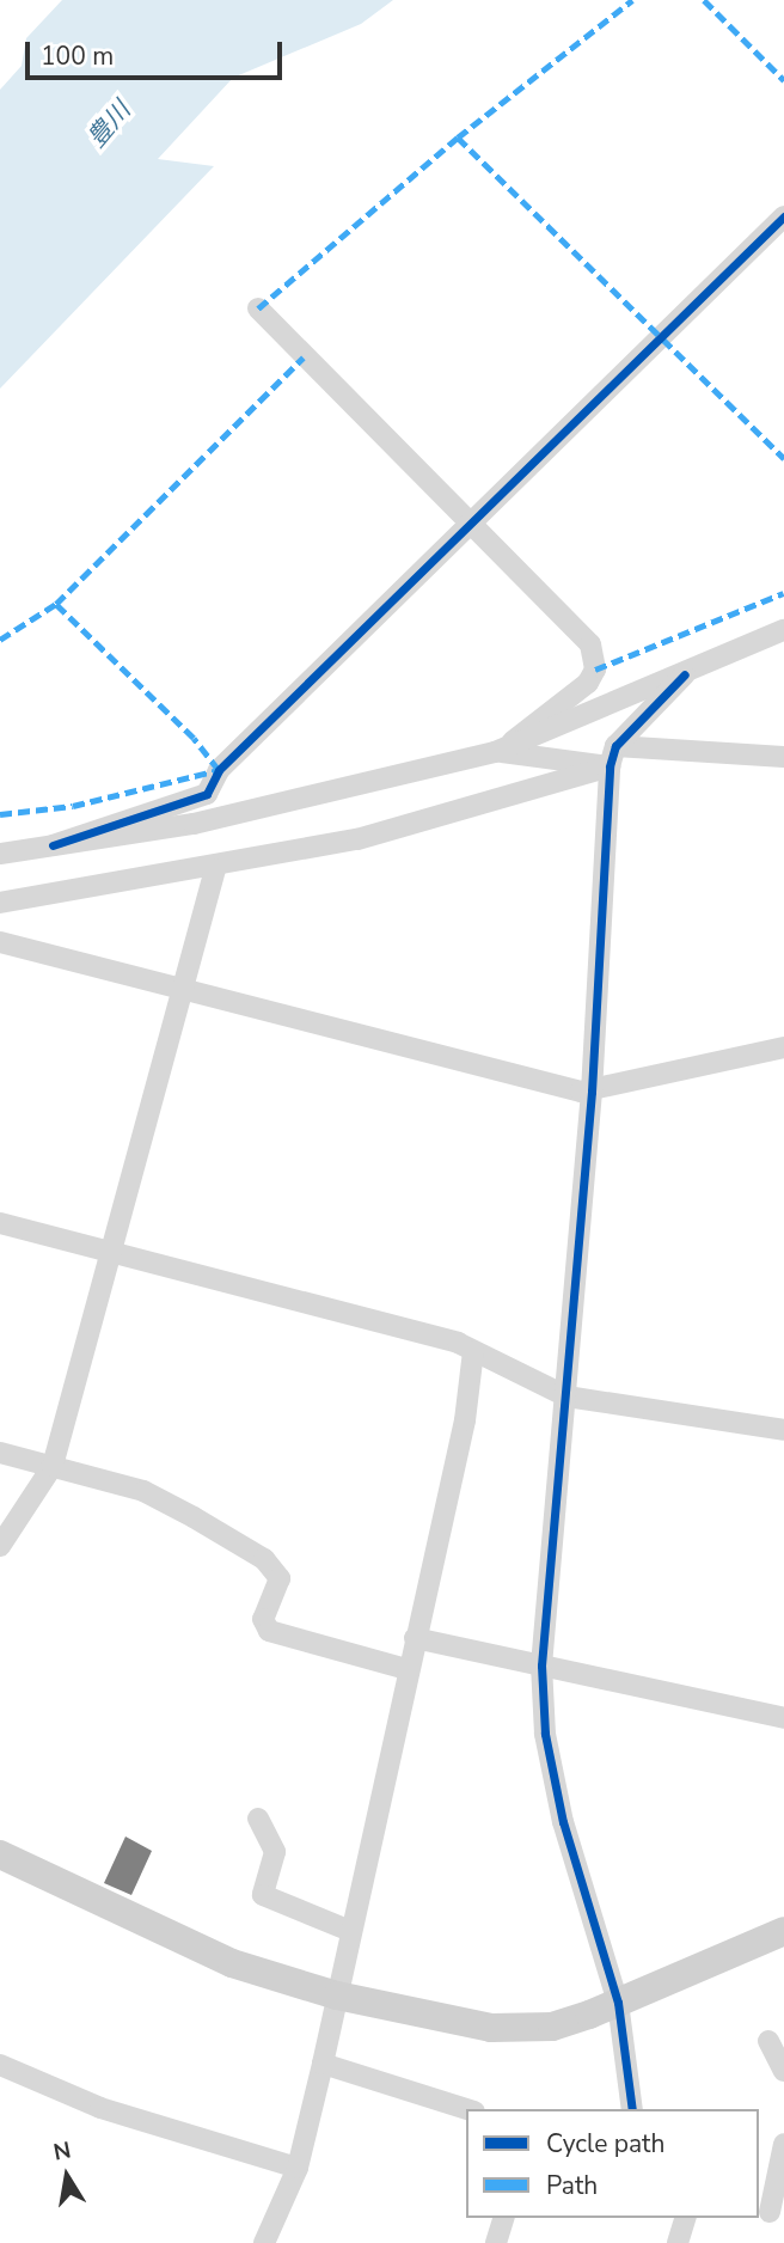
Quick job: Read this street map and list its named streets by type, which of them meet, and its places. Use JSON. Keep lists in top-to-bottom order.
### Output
{
  "water": ["豊川"],
  "legend": ["Cycle path", "Path"],
  "scale_bar": "100 m",
  "north": "top"
}
